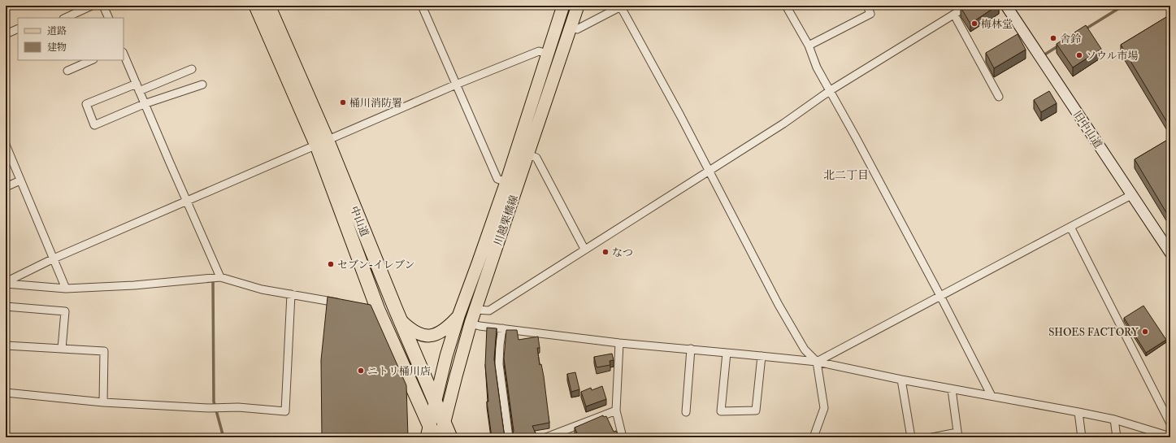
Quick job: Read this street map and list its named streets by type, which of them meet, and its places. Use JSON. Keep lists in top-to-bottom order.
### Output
{
  "streets": {
    "highway": ["中山道"],
    "main road": ["旧中山道", "川越栗橋線"]
  },
  "crossings": [
    ["川越栗橋線", "中山道"]
  ],
  "districts": ["北二丁目"],
  "places": [
    "梅林堂",
    "舎鈴",
    "ソウル市場",
    "桶川消防署",
    "なつ",
    "セブン-イレブン",
    "SHOES FACTORY",
    "ニトリ桶川店"
  ],
  "legend": ["道路", "建物"]
}
